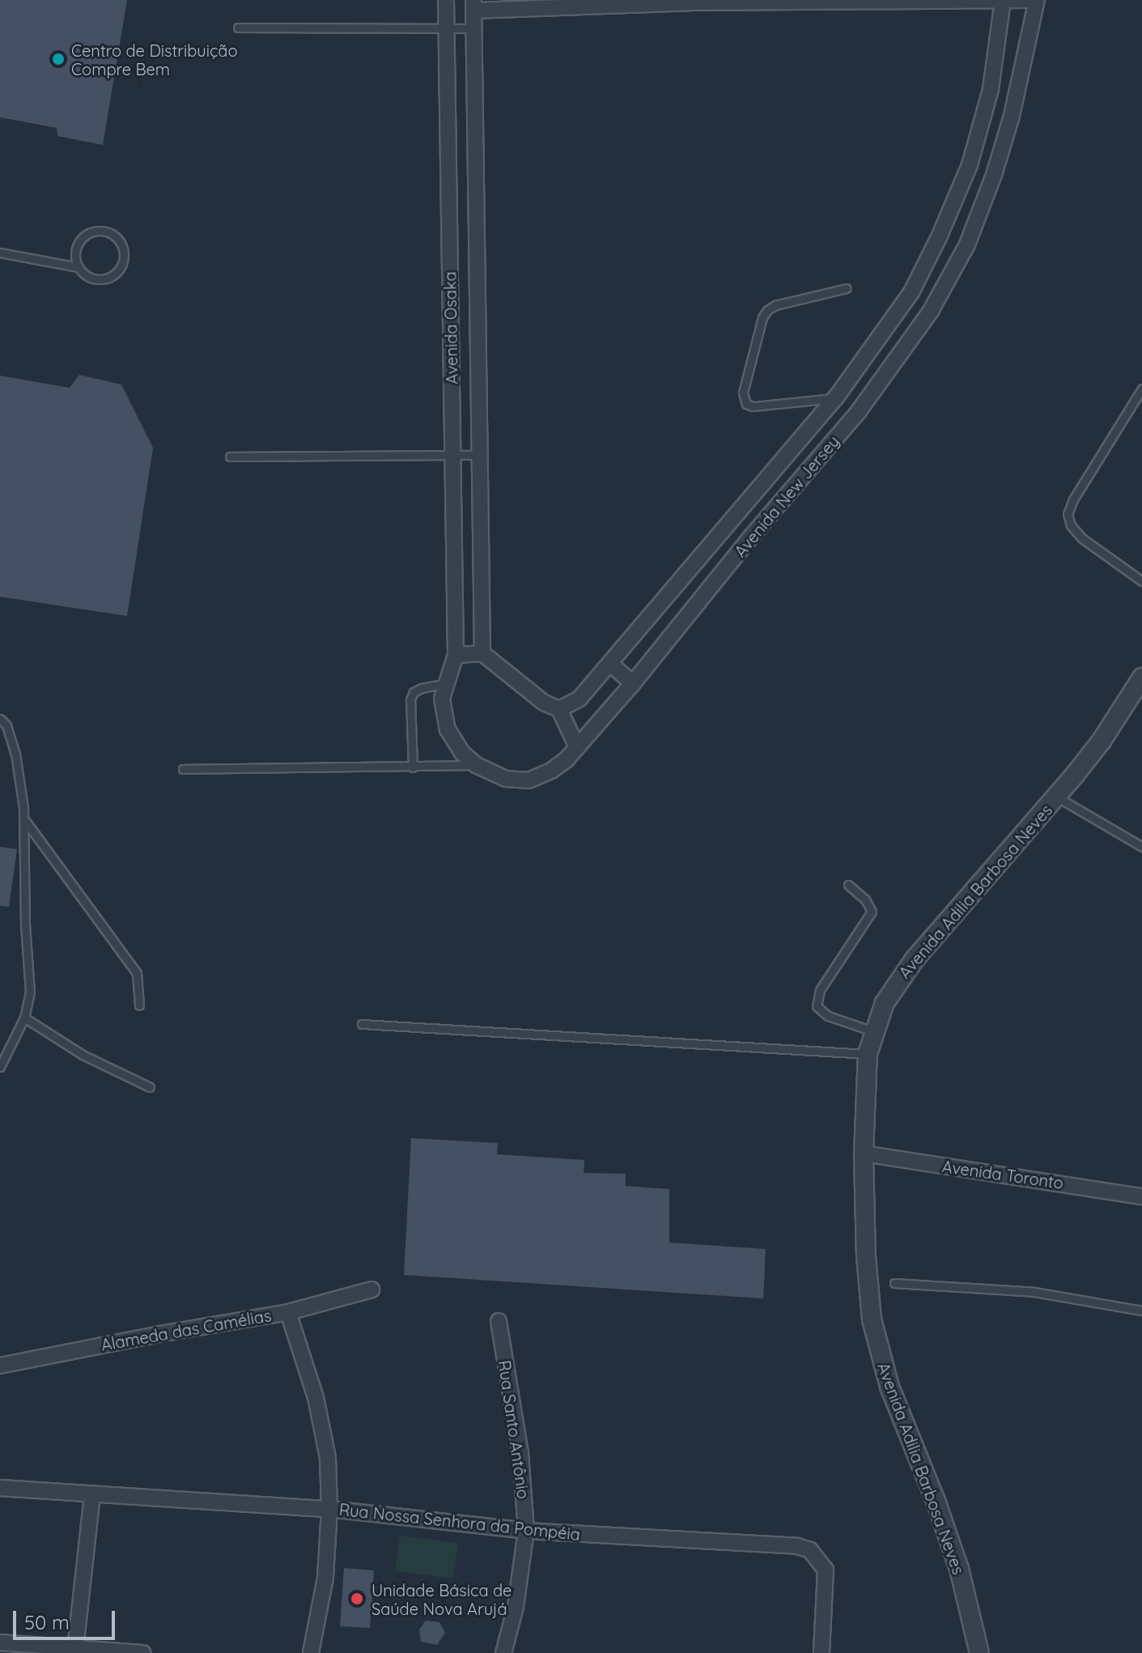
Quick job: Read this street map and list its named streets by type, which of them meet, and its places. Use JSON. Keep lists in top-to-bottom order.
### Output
{
  "streets": {
    "street": [
      "Avenida Osaka",
      "Avenida New Jersey",
      "Avenida Adilia Barbosa Neves",
      "Avenida Toronto",
      "Alameda das Camélias",
      "Rua Santo Antônio",
      "Rua Nossa Senhora da Pompéia"
    ]
  },
  "crossings": [
    ["Avenida Osaka", "Avenida New Jersey"],
    ["Avenida Adilia Barbosa Neves", "Avenida Toronto"],
    ["Rua Santo Antônio", "Rua Nossa Senhora da Pompéia"]
  ],
  "places": ["Centro de Distribuição Compre Bem", "Unidade Básica de Saúde Nova Arujá"],
  "scale_bar": "50 m"
}
